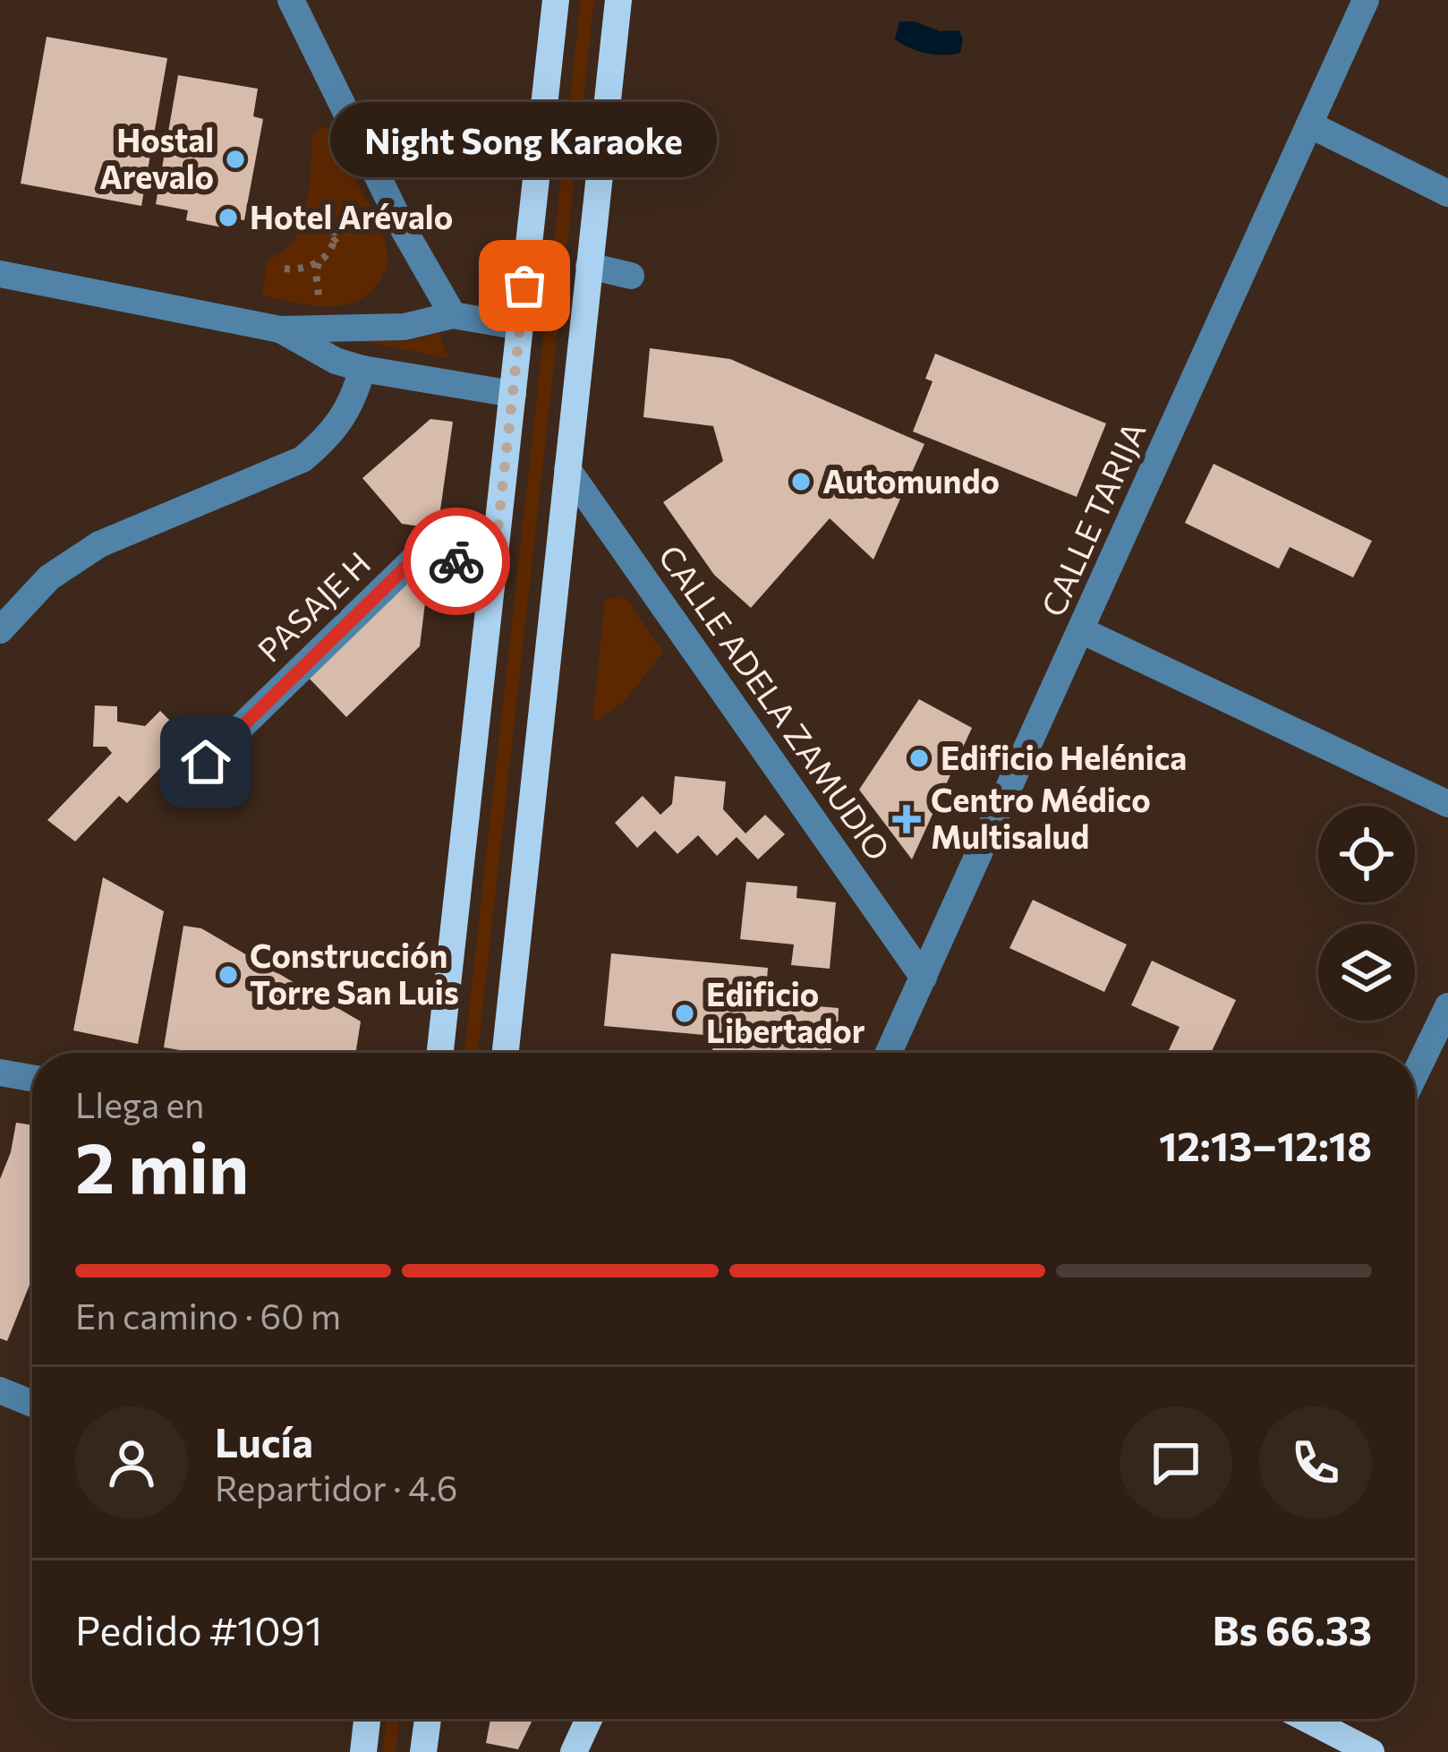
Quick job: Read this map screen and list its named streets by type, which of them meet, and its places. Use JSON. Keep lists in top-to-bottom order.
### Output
{
  "streets": {
    "street": ["CALLE TARIJA", "PASAJE H", "CALLE ADELA ZAMUDIO"]
  },
  "crossings": [
    ["CALLE TARIJA", "CALLE ADELA ZAMUDIO"]
  ],
  "places": {
    "other": [
      "Hostal Arevalo",
      "Hotel Arévalo",
      "Night Song Karaoke",
      "Automundo",
      "Edificio Helénica",
      "Construcción Torre San Luis",
      "Edificio Libertador"
    ],
    "health": ["Centro Médico Multisalud"]
  },
  "page": {
    "bubble": "Night Song Karaoke",
    "heading": ["2 min", "Llega en", "12:13–12:18"],
    "panel": [
      "Lucía",
      "Repartidor · 4.6",
      "Pedido #1091",
      "Bs 66.33"
    ],
    "bar": "En camino · 60 m"
  }
}
